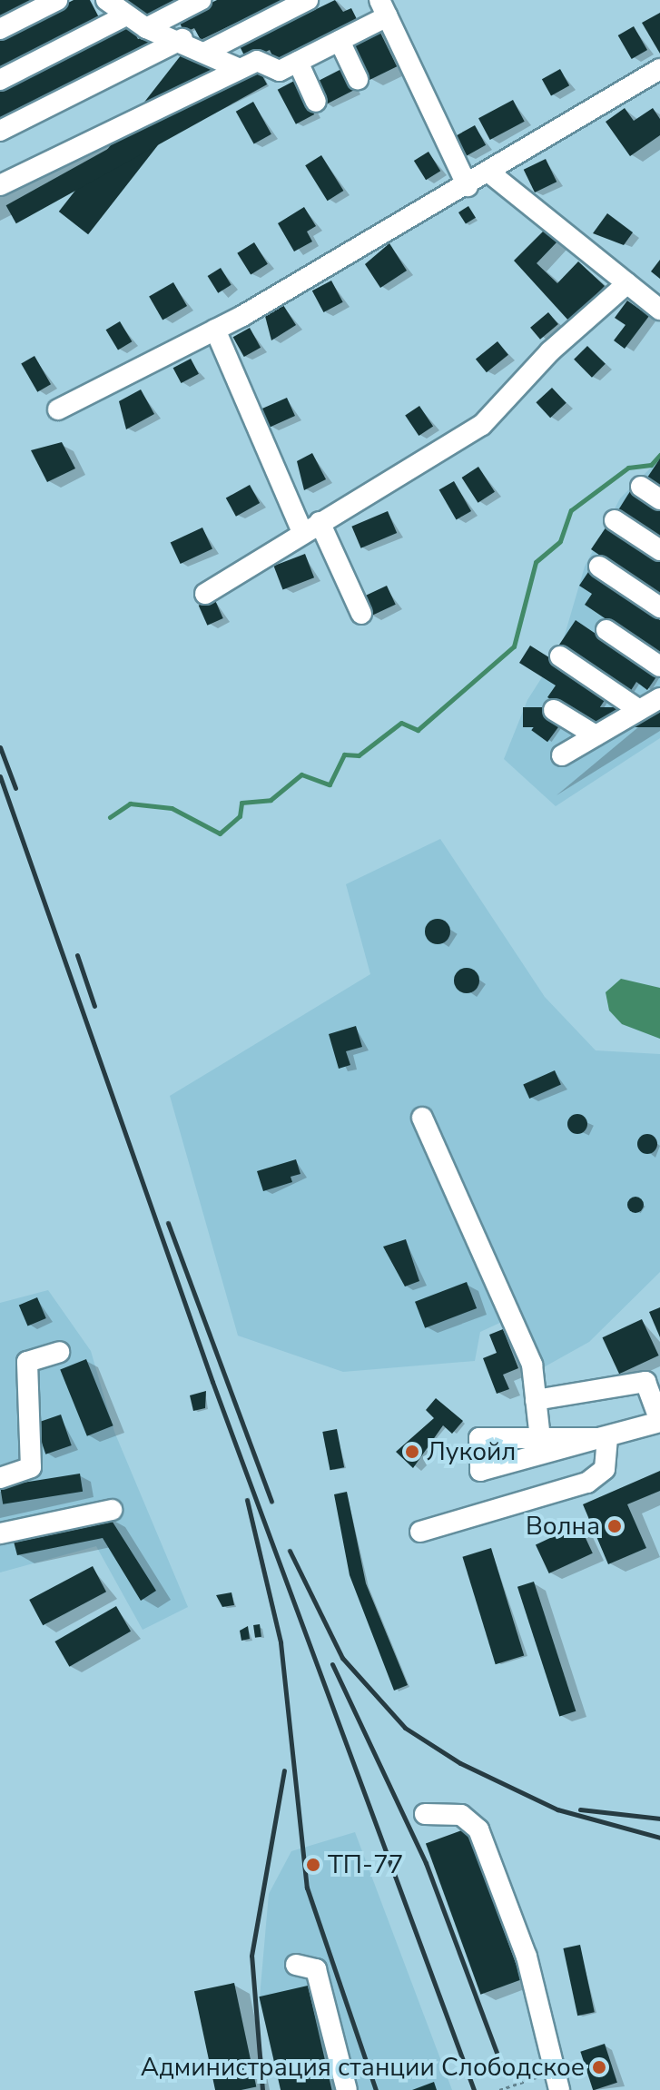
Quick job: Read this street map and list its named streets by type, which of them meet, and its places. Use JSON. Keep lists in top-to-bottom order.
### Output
{
  "places": [
    "Лукойл",
    "Волна",
    "ТП-77",
    "Администрация станции Слободское"
  ]
}
